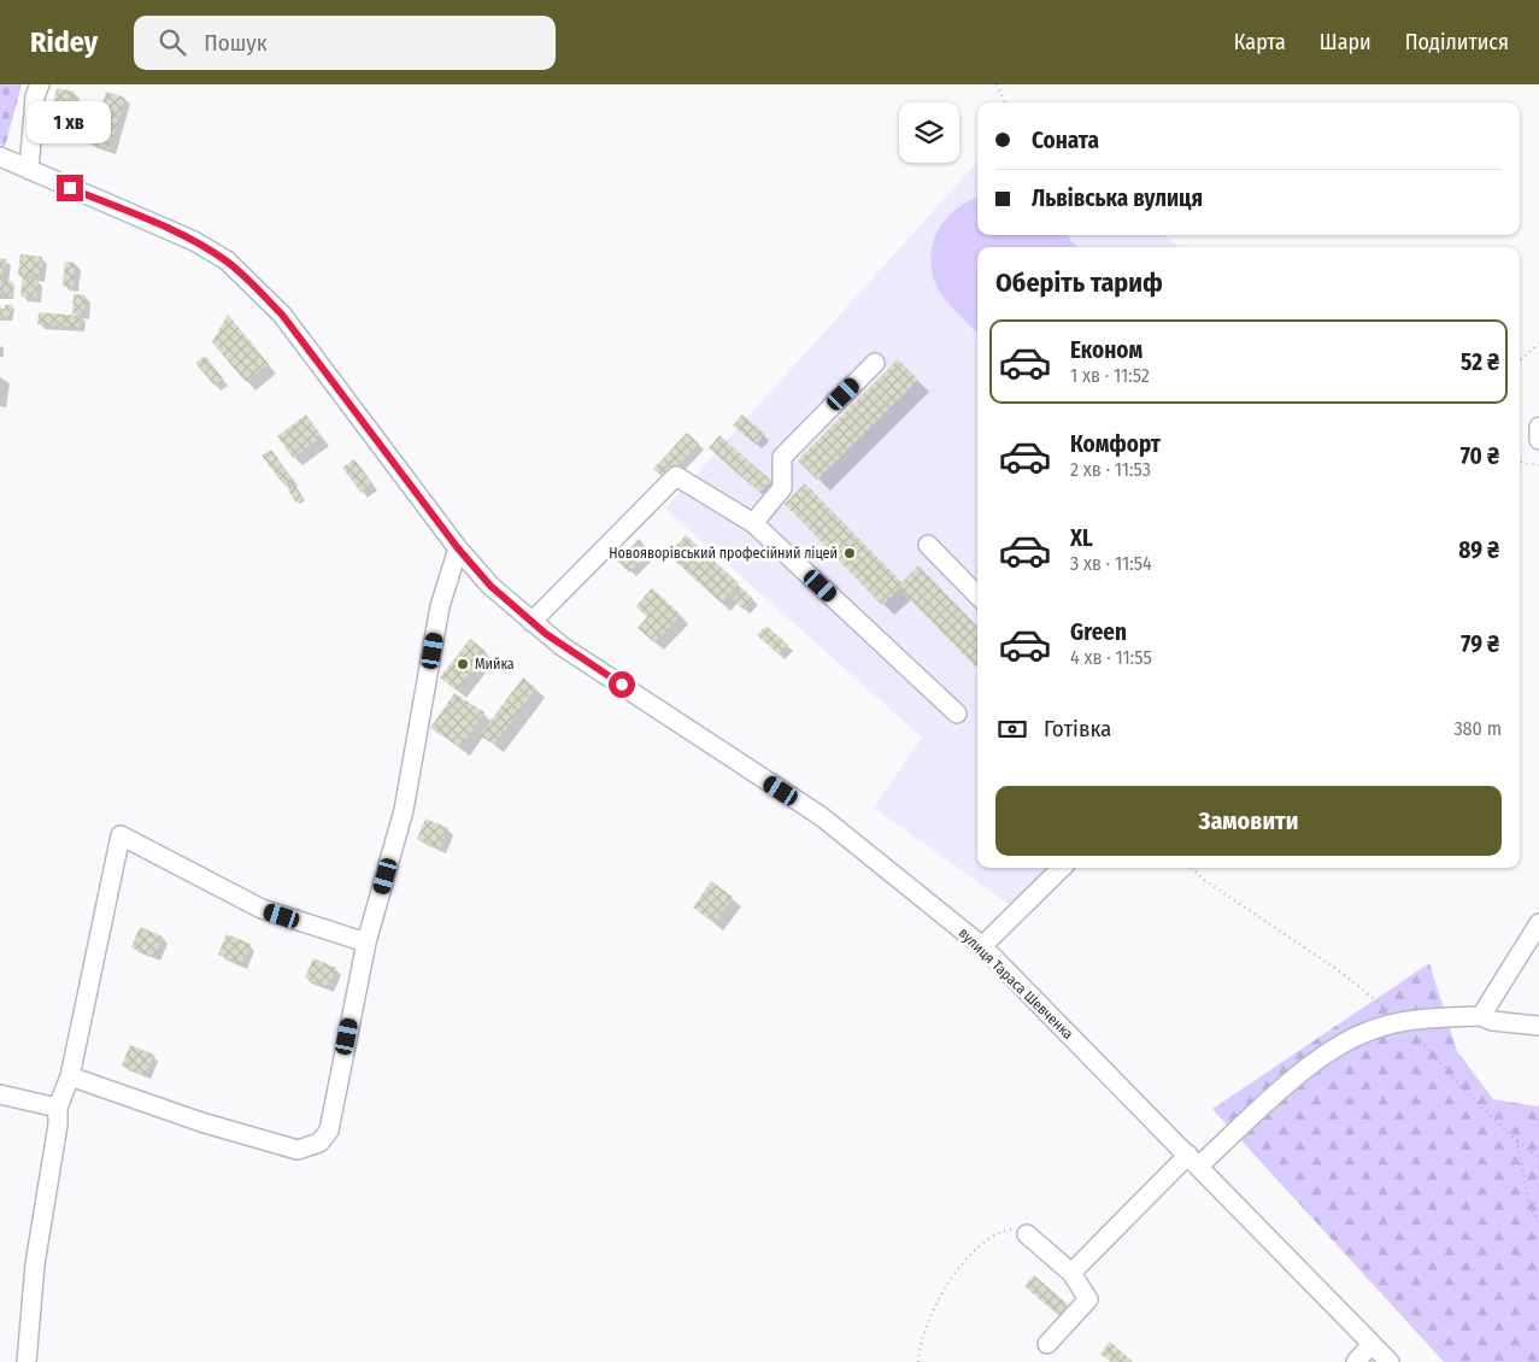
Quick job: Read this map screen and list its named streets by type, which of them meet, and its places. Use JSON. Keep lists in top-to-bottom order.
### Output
{
  "streets": {
    "street": ["вулиця Тараса Шевченка"]
  },
  "places": ["Новояворівський професійний ліцей", "Мийка"],
  "page": {
    "header": "Ridey",
    "search": "Пошук",
    "nav": ["Карта", "Шари", "Поділитися"],
    "bubble": "1 хв",
    "banner": ["Соната", "Львівська вулиця"],
    "heading": "Оберіть тариф",
    "list": [
      {
        "name": "Економ",
        "note": "1 хв · 11:52",
        "value": "52 ₴"
      },
      {
        "name": "Комфорт",
        "note": "2 хв · 11:53",
        "value": "70 ₴"
      },
      {
        "name": "XL",
        "note": "3 хв · 11:54",
        "value": "89 ₴"
      },
      {
        "name": "Green",
        "note": "4 хв · 11:55",
        "value": "79 ₴"
      }
    ],
    "pay": ["Готівка", "380 m"],
    "buttons": "Замовити"
  }
}
